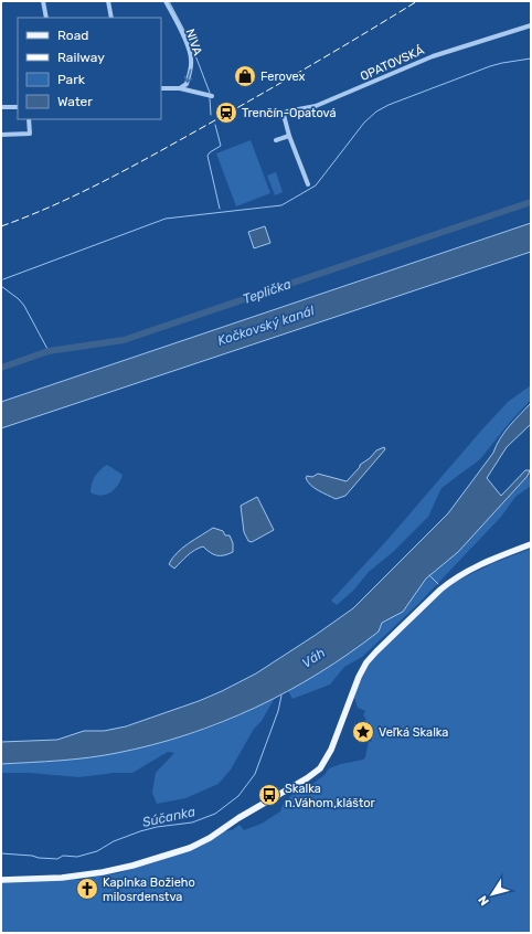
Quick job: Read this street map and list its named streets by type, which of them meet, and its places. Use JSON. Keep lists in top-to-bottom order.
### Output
{
  "streets": {
    "street": ["NIVA", "OPATOVSKÁ"]
  },
  "one_way": ["NIVA"],
  "water": [
    "Teplička",
    "Kočkovský kanál",
    "Váh",
    "Súčanka"
  ],
  "places": {
    "shop": ["Ferovex"],
    "station": ["Trenčín-Opatová"],
    "place": ["Veľká Skalka"],
    "bus stop": ["Skalka n.Váhom,kláštor"],
    "church": ["Kaplnka Božieho milosrdenstva"]
  },
  "legend": [
    "Road",
    "Railway",
    "Park",
    "Water"
  ],
  "north": "bottom left"
}
